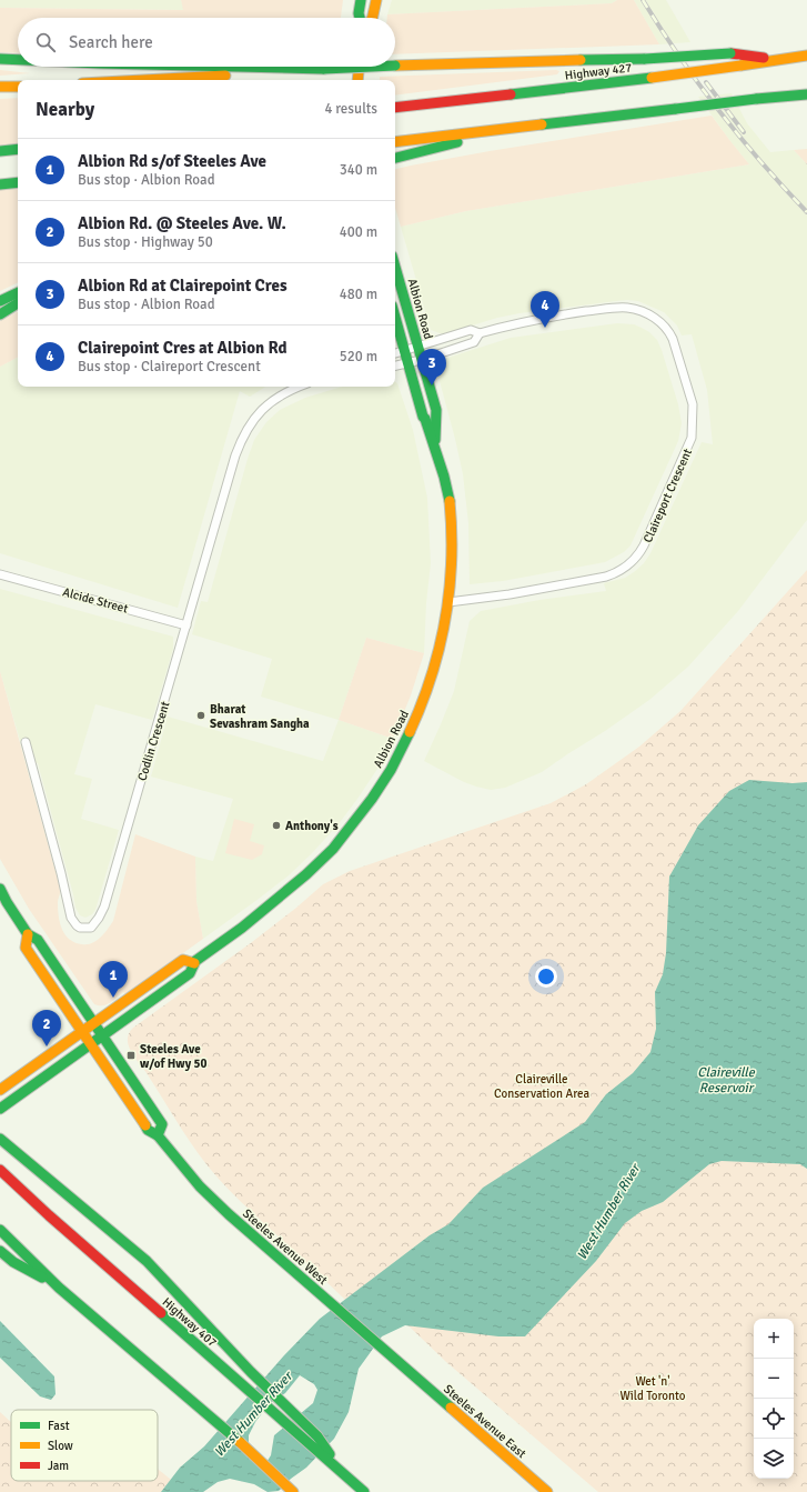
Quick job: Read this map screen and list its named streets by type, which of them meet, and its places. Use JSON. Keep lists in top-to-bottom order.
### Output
{
  "streets": {
    "main road": [
      "Highway 427",
      "Albion Road",
      "Steeles Avenue West",
      "Highway 407",
      "Steeles Avenue East"
    ],
    "street": ["Claireport Crescent", "Alcide Street", "Codlin Crescent"]
  },
  "crossings": [
    ["Albion Road", "Claireport Crescent"],
    ["Albion Road", "Steeles Avenue West"],
    ["Alcide Street", "Codlin Crescent"],
    ["Steeles Avenue West", "Steeles Avenue East"]
  ],
  "water": ["Claireville Reservoir", "West Humber River"],
  "parks": ["Claireville Conservation Area", "Wet 'n' Wild Toronto"],
  "places": {
    "other": ["Bharat Sevashram Sangha", "Anthony's"],
    "transit": ["Steeles Ave w/of Hwy 50"]
  },
  "legend": ["Fast", "Slow", "Jam"],
  "page": {
    "search": "Search here",
    "heading": ["Nearby", "4 results"],
    "list": [
      {
        "mark": "1",
        "name": "Albion Rd s/of Steeles Ave",
        "note": "Bus stop · Albion Road",
        "value": "340 m"
      },
      {
        "mark": "2",
        "name": "Albion Rd. @ Steeles Ave. W.",
        "note": "Bus stop · Highway 50",
        "value": "400 m"
      },
      {
        "mark": "3",
        "name": "Albion Rd at Clairepoint Cres",
        "note": "Bus stop · Albion Road",
        "value": "480 m"
      },
      {
        "mark": "4",
        "name": "Clairepoint Cres at Albion Rd",
        "note": "Bus stop · Claireport Crescent",
        "value": "520 m"
      }
    ],
    "pins": [
      "4",
      "3",
      "1",
      "2"
    ],
    "map_buttons": ["+", "−"]
  }
}
